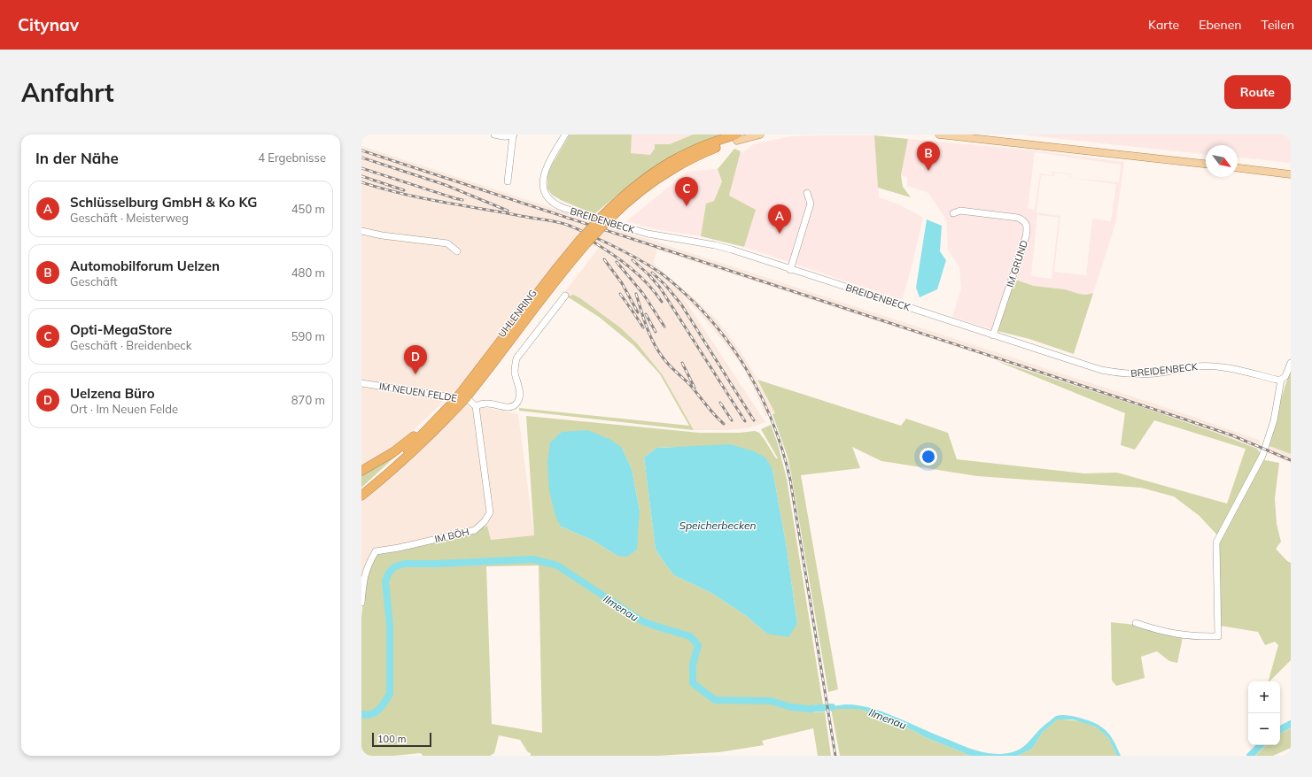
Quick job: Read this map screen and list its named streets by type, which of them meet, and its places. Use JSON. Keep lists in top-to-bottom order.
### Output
{
  "streets": {
    "highway": ["UHLENRING"],
    "street": [
      "BREIDENBECK",
      "IM GRUND",
      "IM NEUEN FELDE",
      "IM BÖH"
    ]
  },
  "crossings": [
    ["BREIDENBECK", "IM GRUND"],
    ["IM NEUEN FELDE", "IM BÖH"]
  ],
  "water": ["Speicherbecken", "Ilmenau"],
  "scale_bar": "100 m",
  "north": "bottom right",
  "page": {
    "header": "Citynav",
    "nav": ["Karte", "Ebenen", "Teilen"],
    "buttons": "Route",
    "title": "Anfahrt",
    "heading": ["In der Nähe", "4 Ergebnisse"],
    "pins": [
      "B",
      "C",
      "A",
      "D"
    ],
    "list": [
      {
        "mark": "A",
        "name": "Schlüsselburg GmbH & Ko KG",
        "note": "Geschäft · Meisterweg",
        "value": "450 m"
      },
      {
        "mark": "B",
        "name": "Automobilforum Uelzen",
        "note": "Geschäft",
        "value": "480 m"
      },
      {
        "mark": "C",
        "name": "Opti-MegaStore",
        "note": "Geschäft · Breidenbeck",
        "value": "590 m"
      },
      {
        "mark": "D",
        "name": "Uelzena Büro",
        "note": "Ort · Im Neuen Felde",
        "value": "870 m"
      }
    ],
    "map_buttons": ["+", "−"],
    "scale": "100 m"
  }
}
